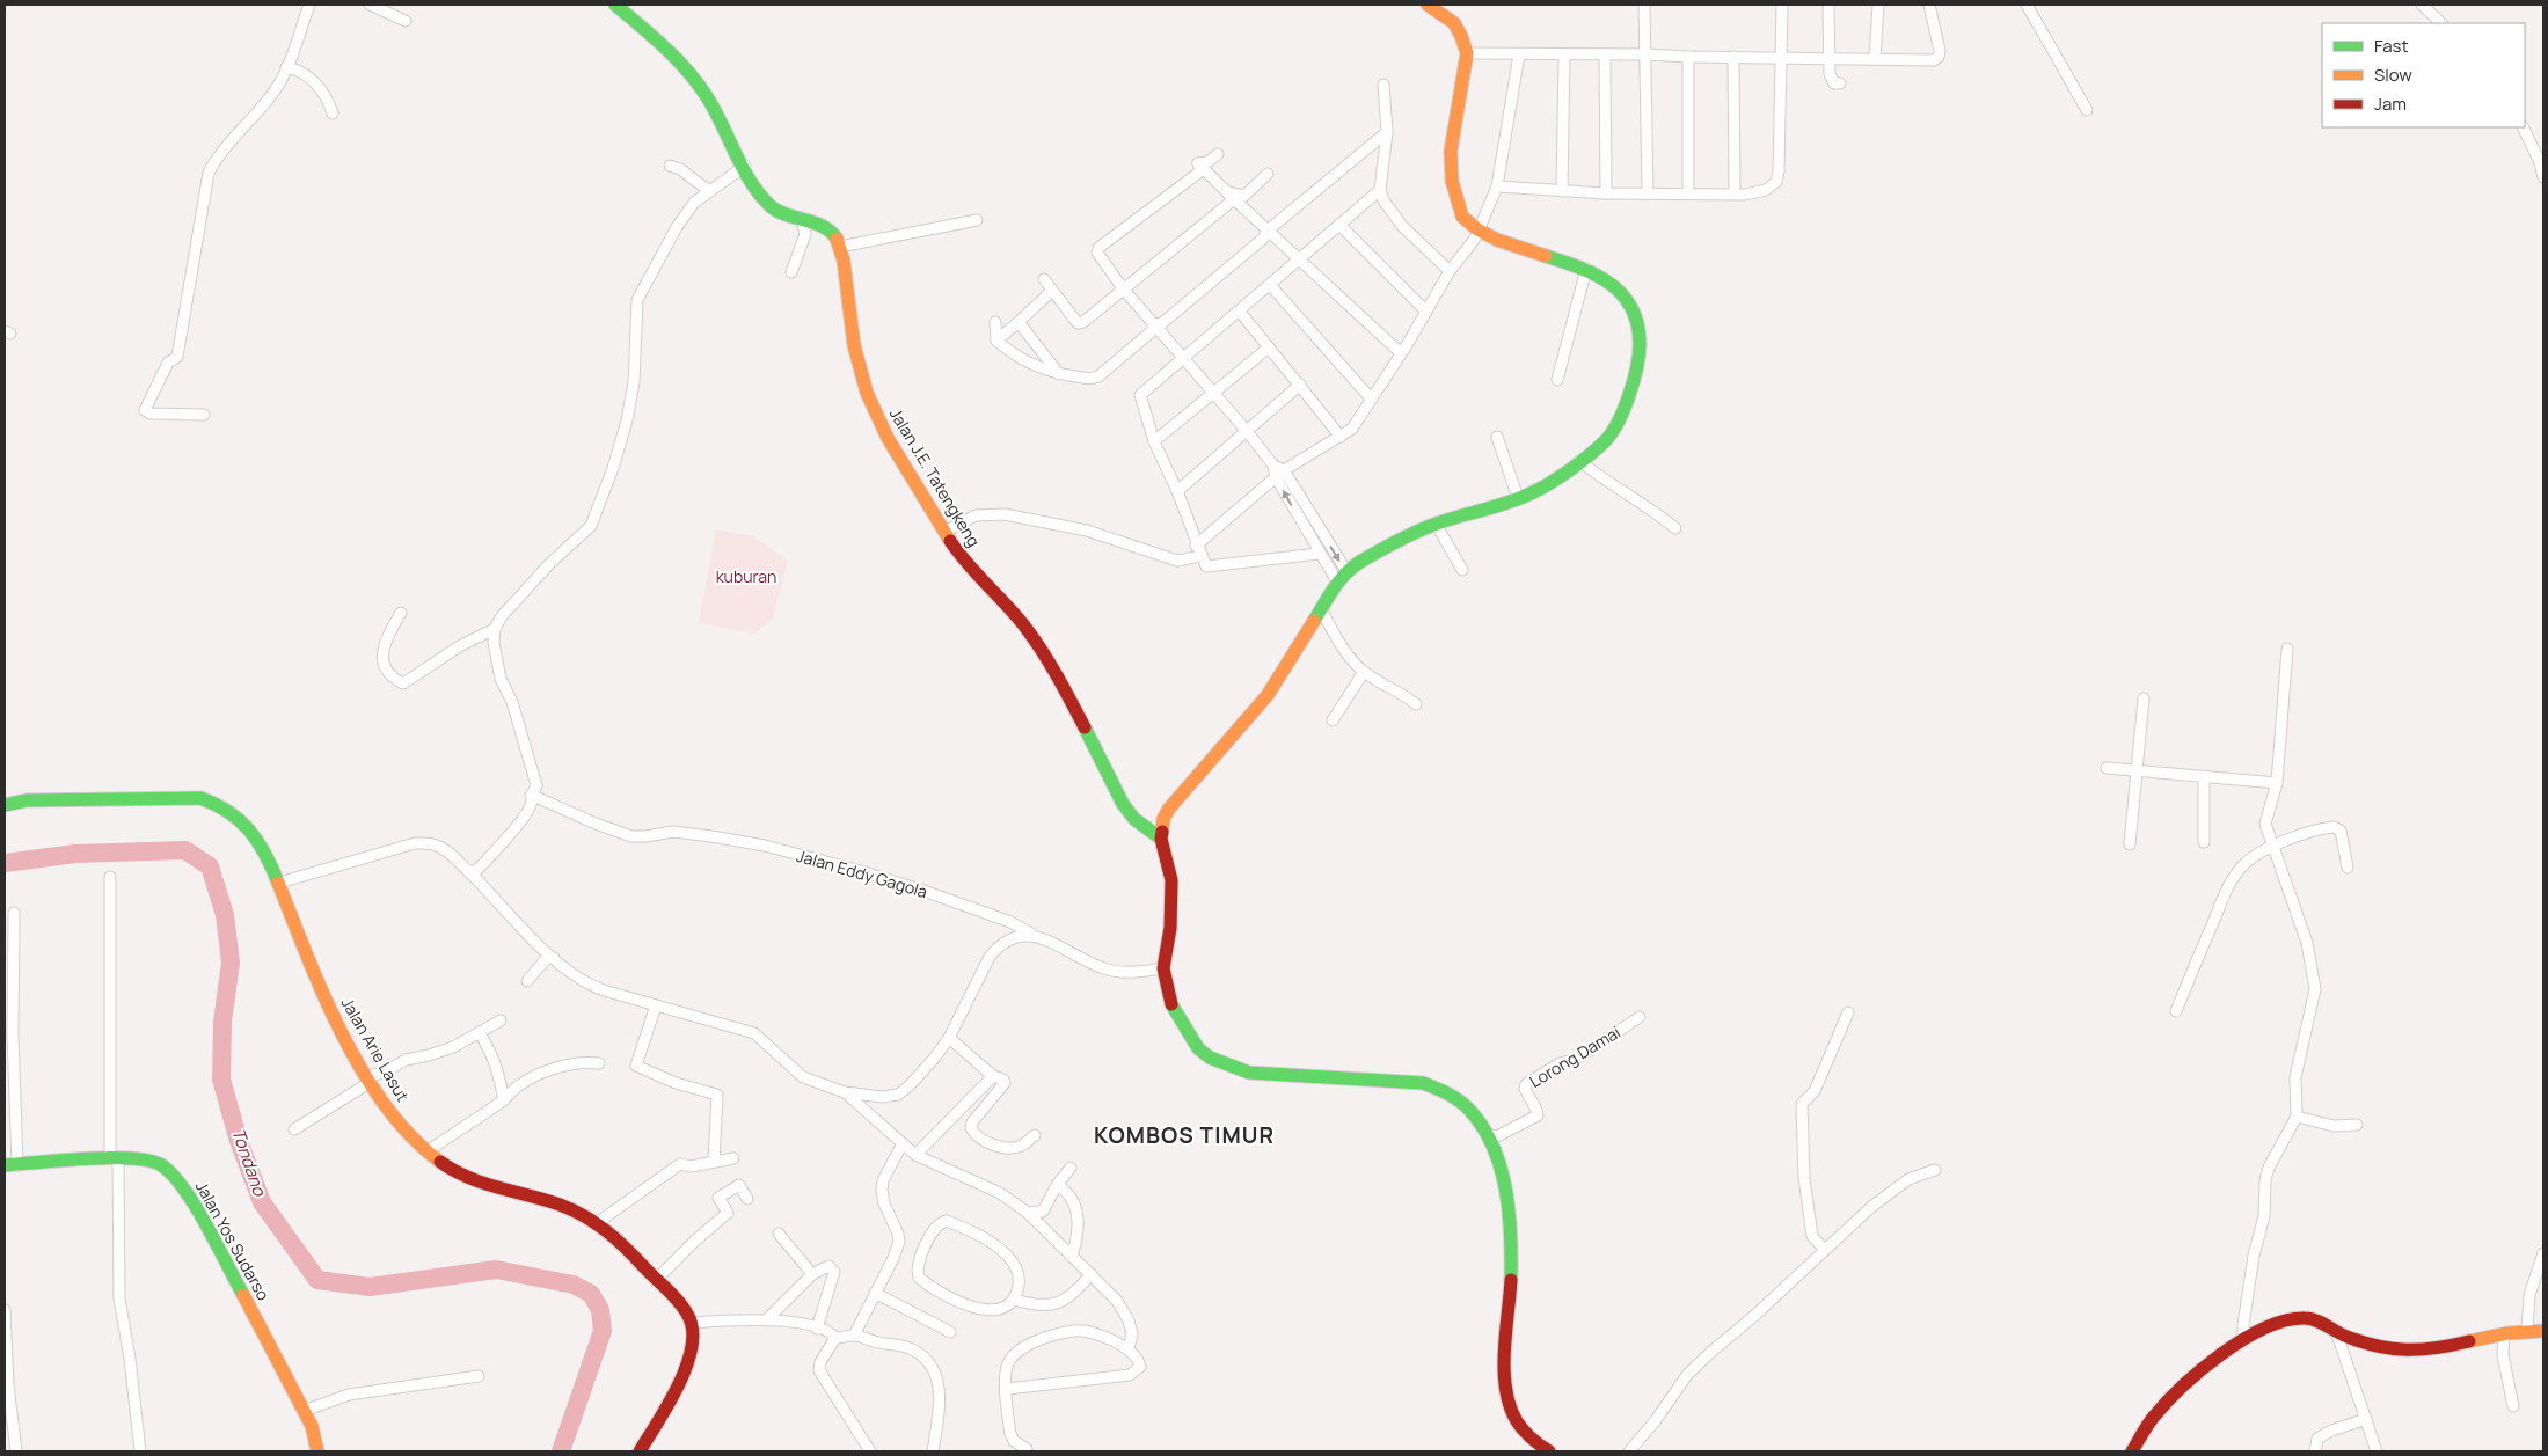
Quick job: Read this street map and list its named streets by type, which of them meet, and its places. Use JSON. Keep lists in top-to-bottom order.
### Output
{
  "streets": {
    "main road": ["Jalan J.E. Tatengkeng", "Jalan Arie Lasut", "Jalan Yos Sudarso"],
    "street": ["Jalan Eddy Gagola", "Lorong Damai"]
  },
  "districts": ["KOMBOS TIMUR"],
  "water": ["Tondano"],
  "parks": ["kuburan"],
  "legend": ["Fast", "Slow", "Jam"]
}
